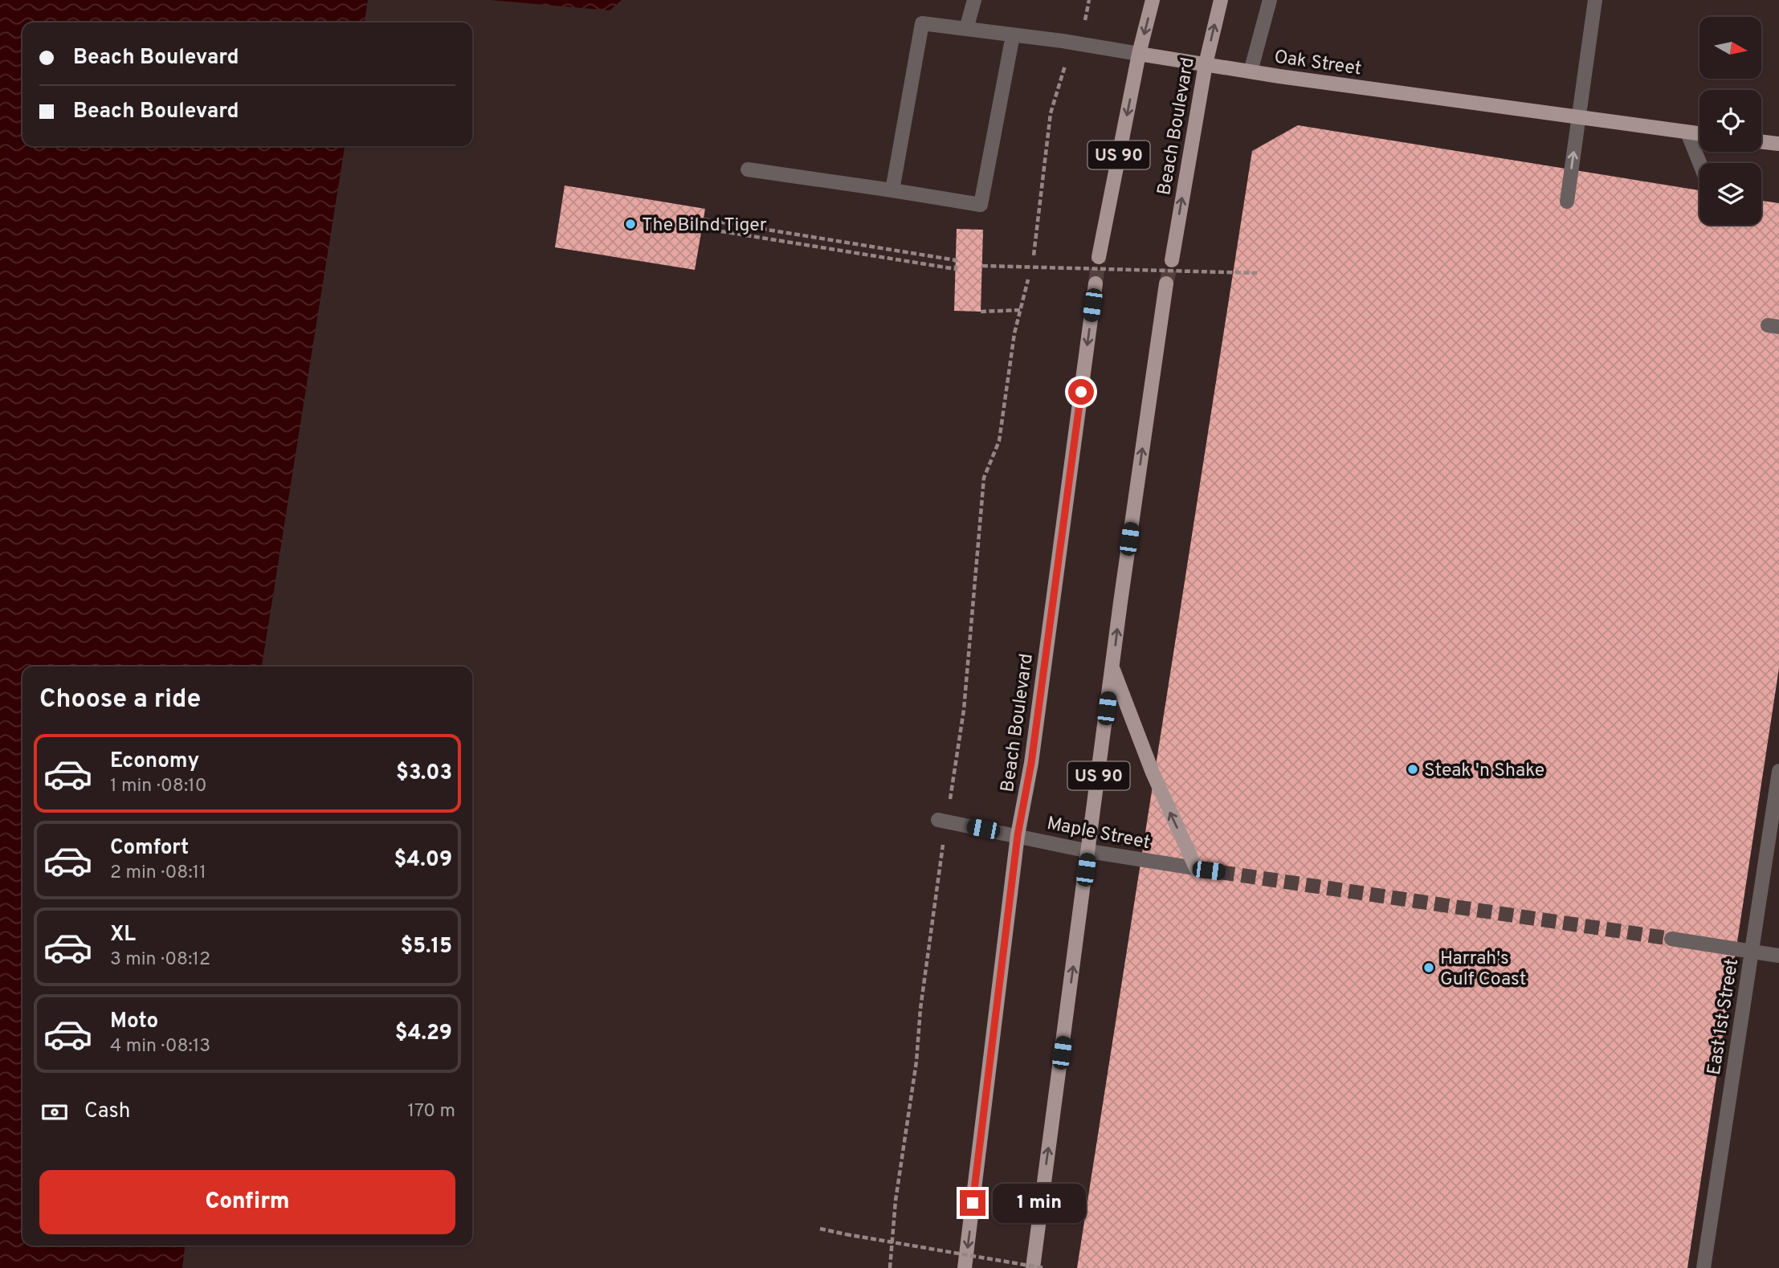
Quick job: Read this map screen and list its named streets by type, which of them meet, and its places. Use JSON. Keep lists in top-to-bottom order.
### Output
{
  "streets": {
    "main road": ["Oak Street", "Beach Boulevard", "US 90"],
    "street": ["Maple Street", "East 1st Street"]
  },
  "crossings": [
    ["Oak Street", "Beach Boulevard"],
    ["Oak Street", "US 90"],
    ["Beach Boulevard", "Maple Street"],
    ["US 90", "Maple Street"]
  ],
  "places": ["The Bilnd Tiger", "Steak 'n Shake", "Harrah's Gulf Coast"],
  "north": "right",
  "page": {
    "banner": ["Beach Boulevard", "Beach Boulevard"],
    "heading": "Choose a ride",
    "list": [
      {
        "name": "Economy",
        "note": "1 min · 08:10",
        "value": "$3.03"
      },
      {
        "name": "Comfort",
        "note": "2 min · 08:11",
        "value": "$4.09"
      },
      {
        "name": "XL",
        "note": "3 min · 08:12",
        "value": "$5.15"
      },
      {
        "name": "Moto",
        "note": "4 min · 08:13",
        "value": "$4.29"
      }
    ],
    "pay": ["Cash", "170 m"],
    "buttons": "Confirm",
    "bubble": "1 min"
  }
}
